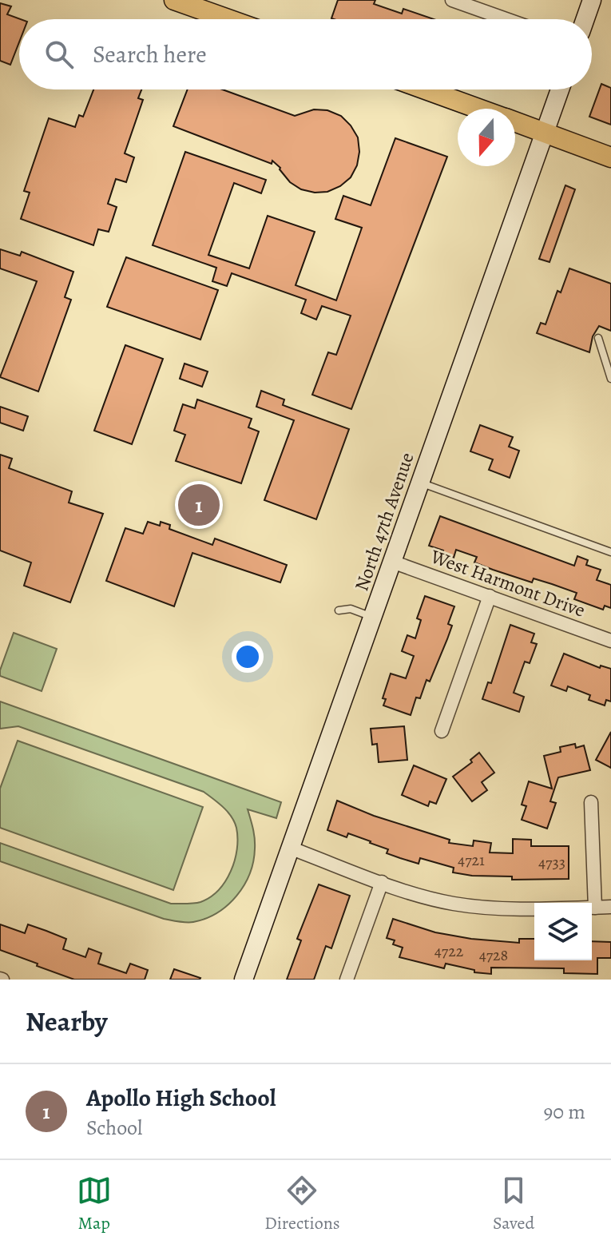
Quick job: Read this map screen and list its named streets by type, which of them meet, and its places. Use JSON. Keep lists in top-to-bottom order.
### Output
{
  "streets": {
    "street": ["North 47th Avenue", "West Harmont Drive"]
  },
  "crossings": [
    ["North 47th Avenue", "West Harmont Drive"]
  ],
  "house_numbers": [
    "4721",
    "4733",
    "4722",
    "4728"
  ],
  "north": "bottom",
  "page": {
    "search": "Search here",
    "pins": "1",
    "heading": "Nearby",
    "list": [
      {
        "mark": "1",
        "name": "Apollo High School",
        "note": "School",
        "value": "90 m"
      }
    ],
    "nav": ["Map", "Directions", "Saved"]
  }
}
